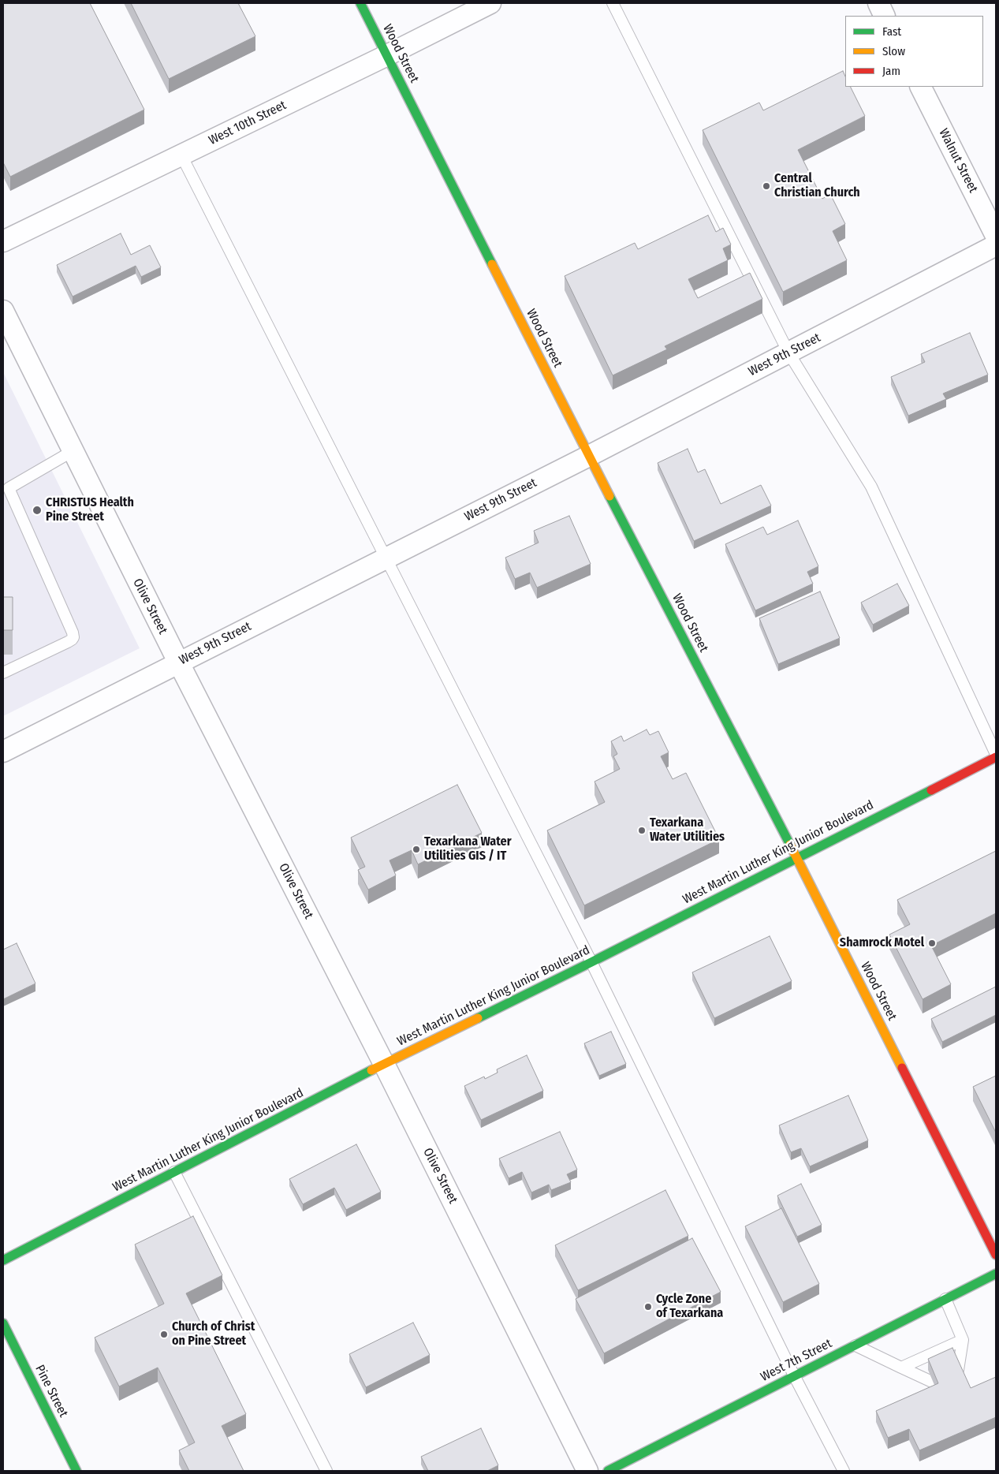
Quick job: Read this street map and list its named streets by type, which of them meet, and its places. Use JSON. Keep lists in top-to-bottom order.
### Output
{
  "streets": {
    "street": [
      "Wood Street",
      "West 10th Street",
      "Walnut Street",
      "West 9th Street",
      "Olive Street",
      "West Martin Luther King Junior Boulevard",
      "West 7th Street",
      "Pine Street"
    ]
  },
  "crossings": [
    ["Wood Street", "West 10th Street"],
    ["Wood Street", "West 9th Street"],
    ["Wood Street", "West Martin Luther King Junior Boulevard"],
    ["West 9th Street", "Olive Street"],
    ["Olive Street", "West Martin Luther King Junior Boulevard"]
  ],
  "places": [
    "Central Christian Church",
    "CHRISTUS Health Pine Street",
    "Texarkana Water Utilities",
    "Texarkana Water Utilities GIS / IT",
    "Shamrock Motel",
    "Cycle Zone of Texarkana",
    "Church of Christ on Pine Street"
  ],
  "legend": ["Fast", "Slow", "Jam"]
}
